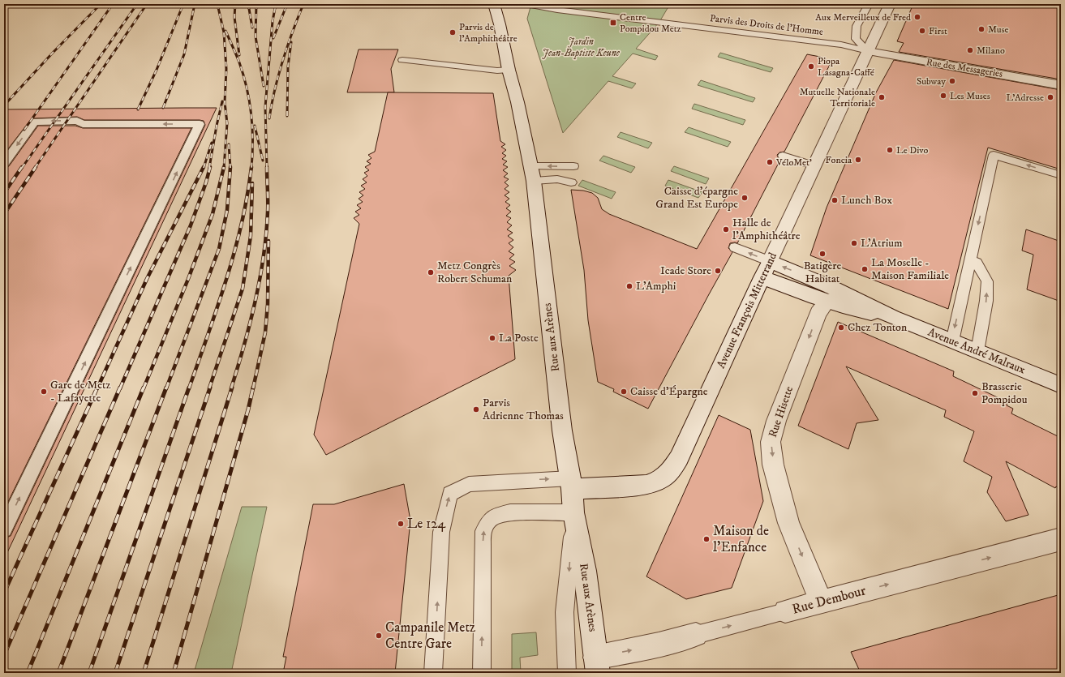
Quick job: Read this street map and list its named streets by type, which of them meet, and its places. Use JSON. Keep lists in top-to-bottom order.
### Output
{
  "streets": {
    "main road": [
      "Rue des Messageries",
      "Avenue François Mitterrand",
      "Rue aux Arènes",
      "Avenue André Malraux",
      "Rue Hisette",
      "Rue Dembour"
    ],
    "lane": ["Parvis des Droits de l'Homme"]
  },
  "crossings": [
    ["Parvis des Droits de l'Homme", "Rue des Messageries"],
    ["Parvis des Droits de l'Homme", "Avenue François Mitterrand"],
    ["Rue des Messageries", "Avenue François Mitterrand"],
    ["Avenue François Mitterrand", "Rue aux Arènes"],
    ["Avenue François Mitterrand", "Avenue André Malraux"],
    ["Rue aux Arènes", "Rue Dembour"],
    ["Avenue André Malraux", "Rue Hisette"],
    ["Rue Hisette", "Rue Dembour"]
  ],
  "one_way": ["Rue Hisette", "Rue Dembour"],
  "parks": ["Jardin Jean-Baptiste Keune"],
  "places": {
    "other": [
      "Aux Merveilleux de Fred",
      "Muse",
      "First",
      "Parvis de l'Amphithéâtre",
      "Milano",
      "Piopa Lasagna-Caffé",
      "Subway",
      "Les Muses",
      "Mutuelle Nationale Territoriale",
      "L'Adresse",
      "Le Divo",
      "Foncia",
      "VéloMet'",
      "Caisse d'épargne Grand Est Europe",
      "Lunch Box",
      "Halle de l'Amphithéâtre",
      "L'Atrium",
      "Batigère Habitat",
      "La Moselle - Maison Familiale",
      "Icade Store",
      "Metz Congrès Robert Schuman",
      "L'Amphi",
      "Chez Tonton",
      "La Poste",
      "Gare de Metz - Lafayette",
      "Caisse d'Épargne",
      "Brasserie Pompidou",
      "Parvis Adrienne Thomas",
      "Le 124",
      "Maison de l'Enfance",
      "Campanile Metz Centre Gare"
    ],
    "transit": ["Centre Pompidou Metz"]
  }
}
